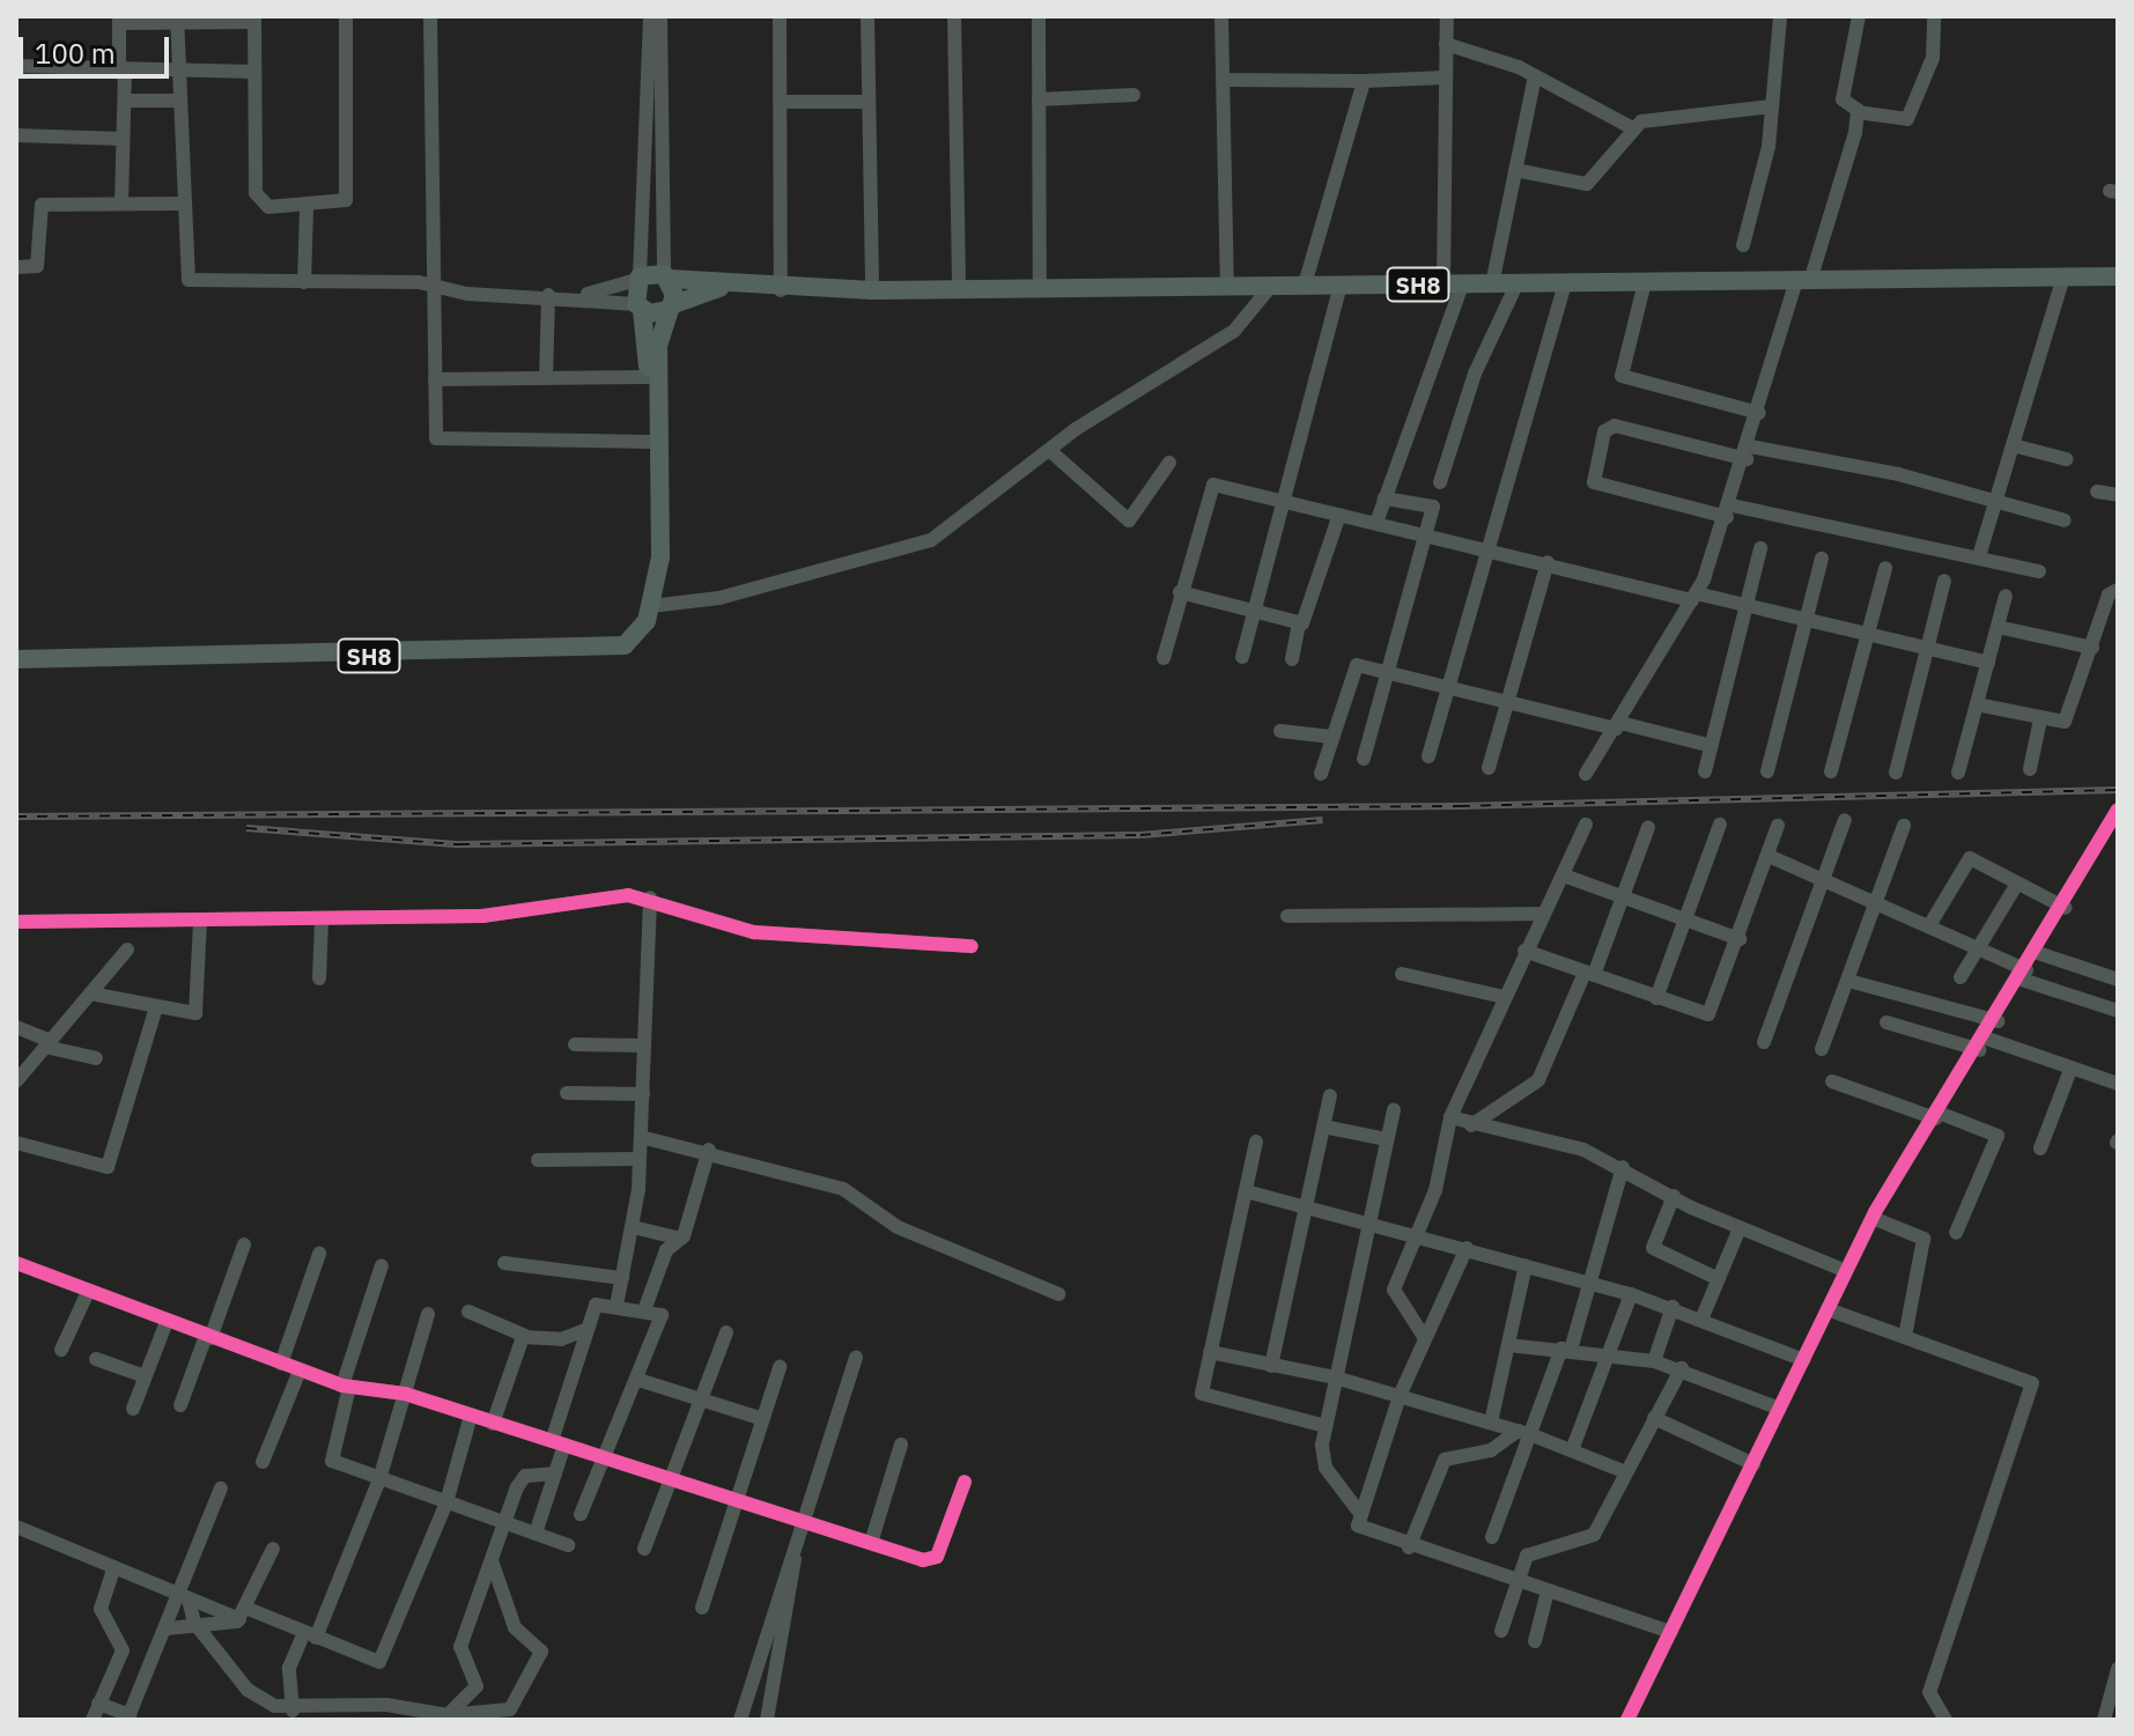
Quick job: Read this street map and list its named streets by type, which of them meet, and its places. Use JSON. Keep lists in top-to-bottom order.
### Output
{
  "streets": {
    "main road": ["SH8"]
  },
  "scale_bar": "100 m"
}
